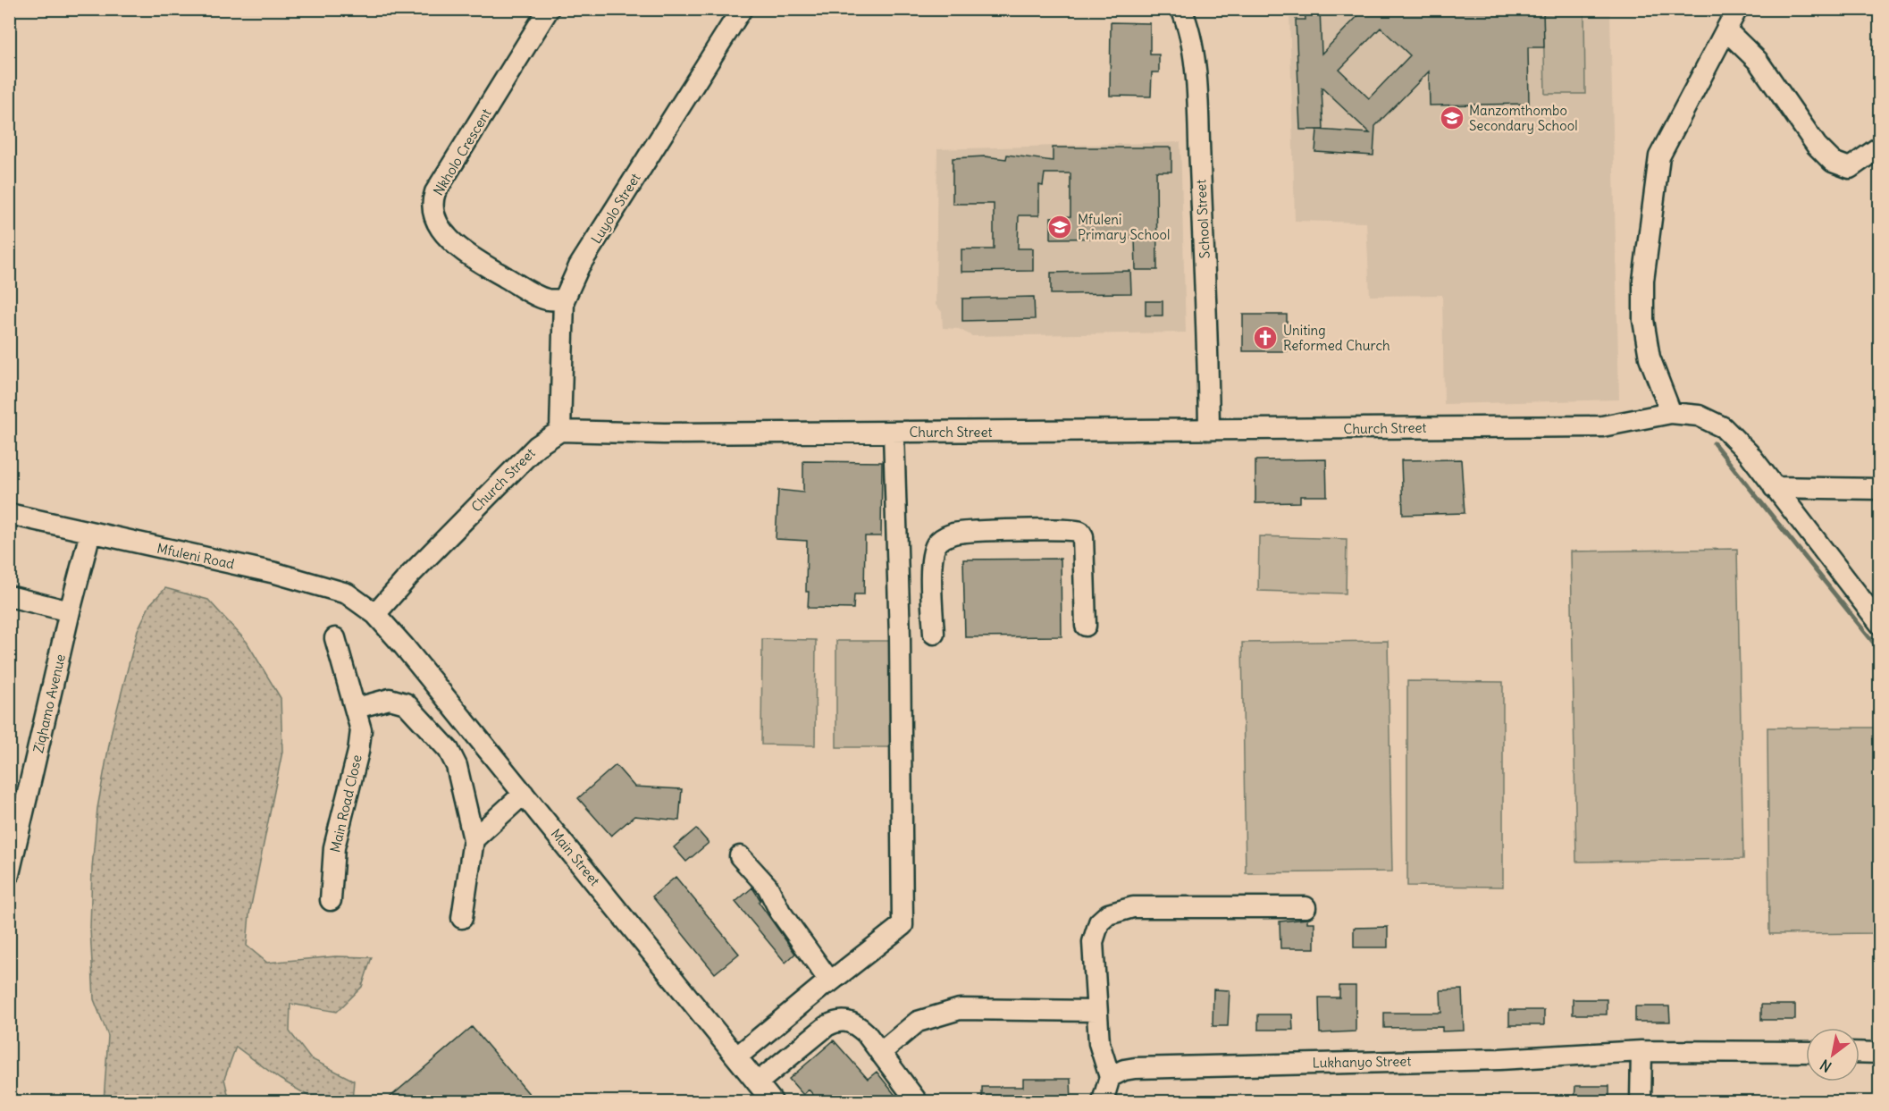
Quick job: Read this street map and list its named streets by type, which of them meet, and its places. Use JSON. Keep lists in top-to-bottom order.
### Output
{
  "streets": {
    "street": [
      "Nkholo Crescent",
      "Luyolo Street",
      "School Street",
      "Church Street",
      "Mfuleni Road",
      "Ziqhamo Avenue",
      "Main Road Close",
      "Main Street",
      "Lukhanyo Street"
    ]
  },
  "crossings": [
    ["Nkholo Crescent", "Luyolo Street"],
    ["Luyolo Street", "Church Street"],
    ["School Street", "Church Street"],
    ["Church Street", "Mfuleni Road"],
    ["Church Street", "Main Street"],
    ["Mfuleni Road", "Ziqhamo Avenue"],
    ["Mfuleni Road", "Main Street"]
  ],
  "places": {
    "school or university": ["Manzomthombo Secondary School", "Mfuleni Primary School"],
    "church": ["Uniting Reformed Church"]
  },
  "north": "bottom left"
}
